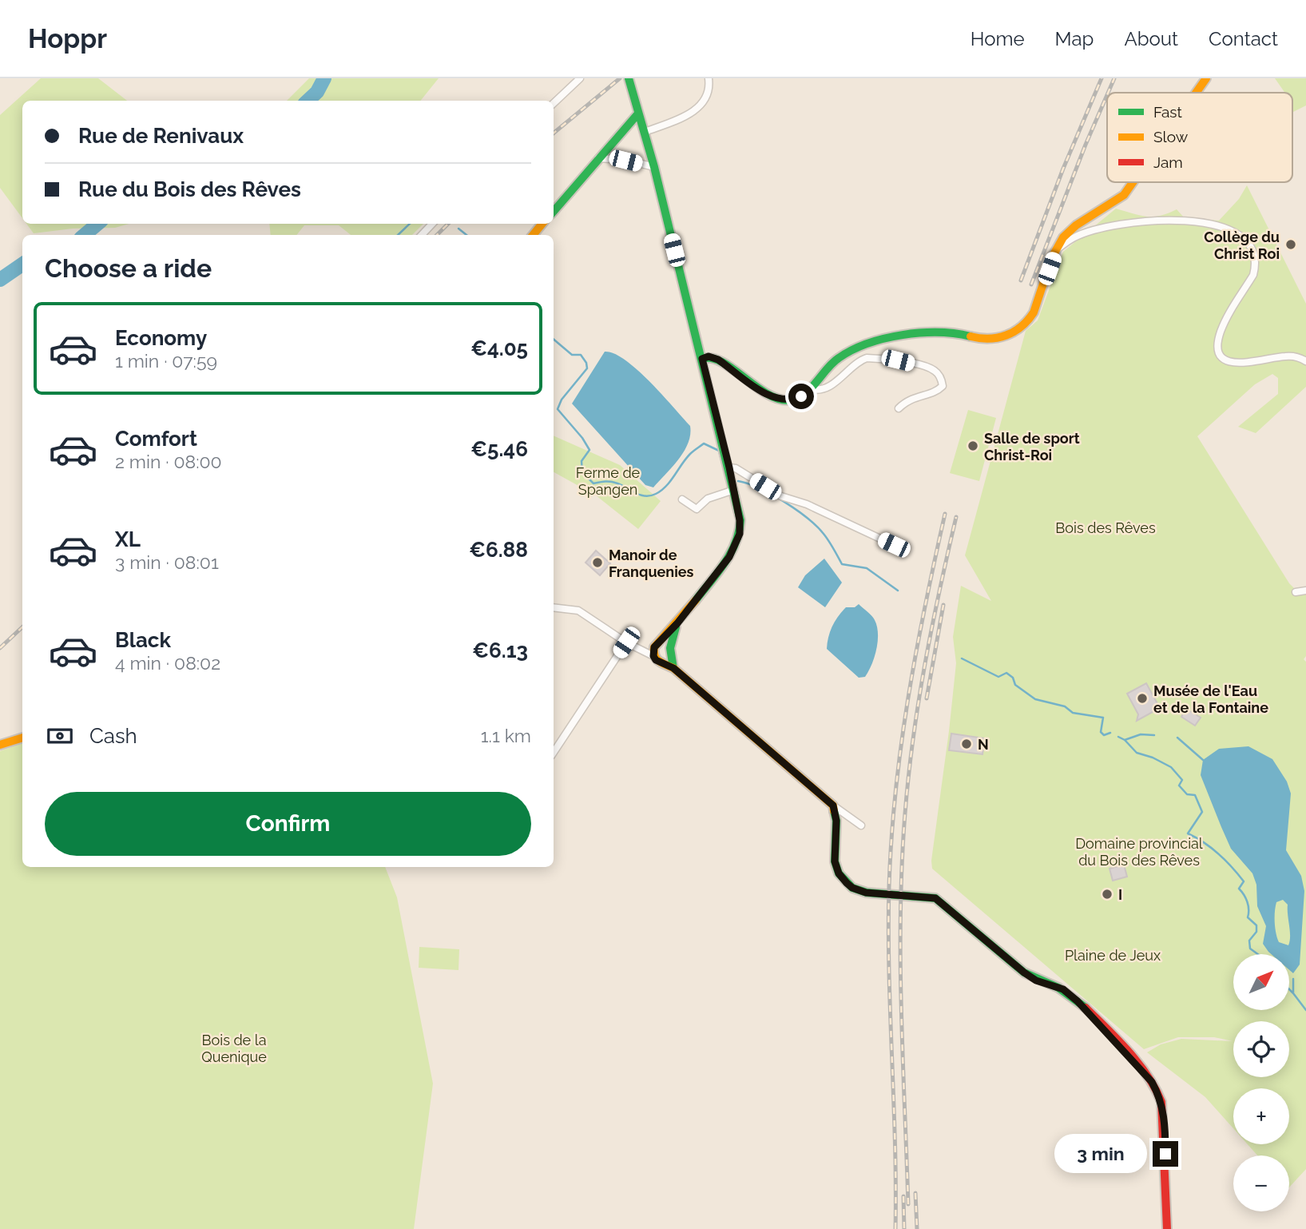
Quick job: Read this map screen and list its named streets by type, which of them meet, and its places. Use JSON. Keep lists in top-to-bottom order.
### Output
{
  "parks": [
    "Ferme de Spangen",
    "Bois des Rêves",
    "Domaine provincial du Bois des Rêves",
    "Plaine de Jeux",
    "Bois de la Quenique"
  ],
  "places": [
    "Collège du Christ Roi",
    "Salle de sport Christ-Roi",
    "Manoir de Franquenies",
    "Musée de l'Eau et de la Fontaine",
    "N",
    "I"
  ],
  "legend": ["Fast", "Slow", "Jam"],
  "north": "top right",
  "page": {
    "header": "Hoppr",
    "nav": [
      "Home",
      "Map",
      "About",
      "Contact"
    ],
    "banner": ["Rue de Renivaux", "Rue du Bois des Rêves"],
    "heading": "Choose a ride",
    "list": [
      {
        "name": "Economy",
        "note": "1 min · 07:59",
        "value": "€4.05"
      },
      {
        "name": "Comfort",
        "note": "2 min · 08:00",
        "value": "€5.46"
      },
      {
        "name": "XL",
        "note": "3 min · 08:01",
        "value": "€6.88"
      },
      {
        "name": "Black",
        "note": "4 min · 08:02",
        "value": "€6.13"
      }
    ],
    "pay": ["Cash", "1.1 km"],
    "buttons": "Confirm",
    "map_buttons": ["+", "−"],
    "bubble": "3 min"
  }
}
